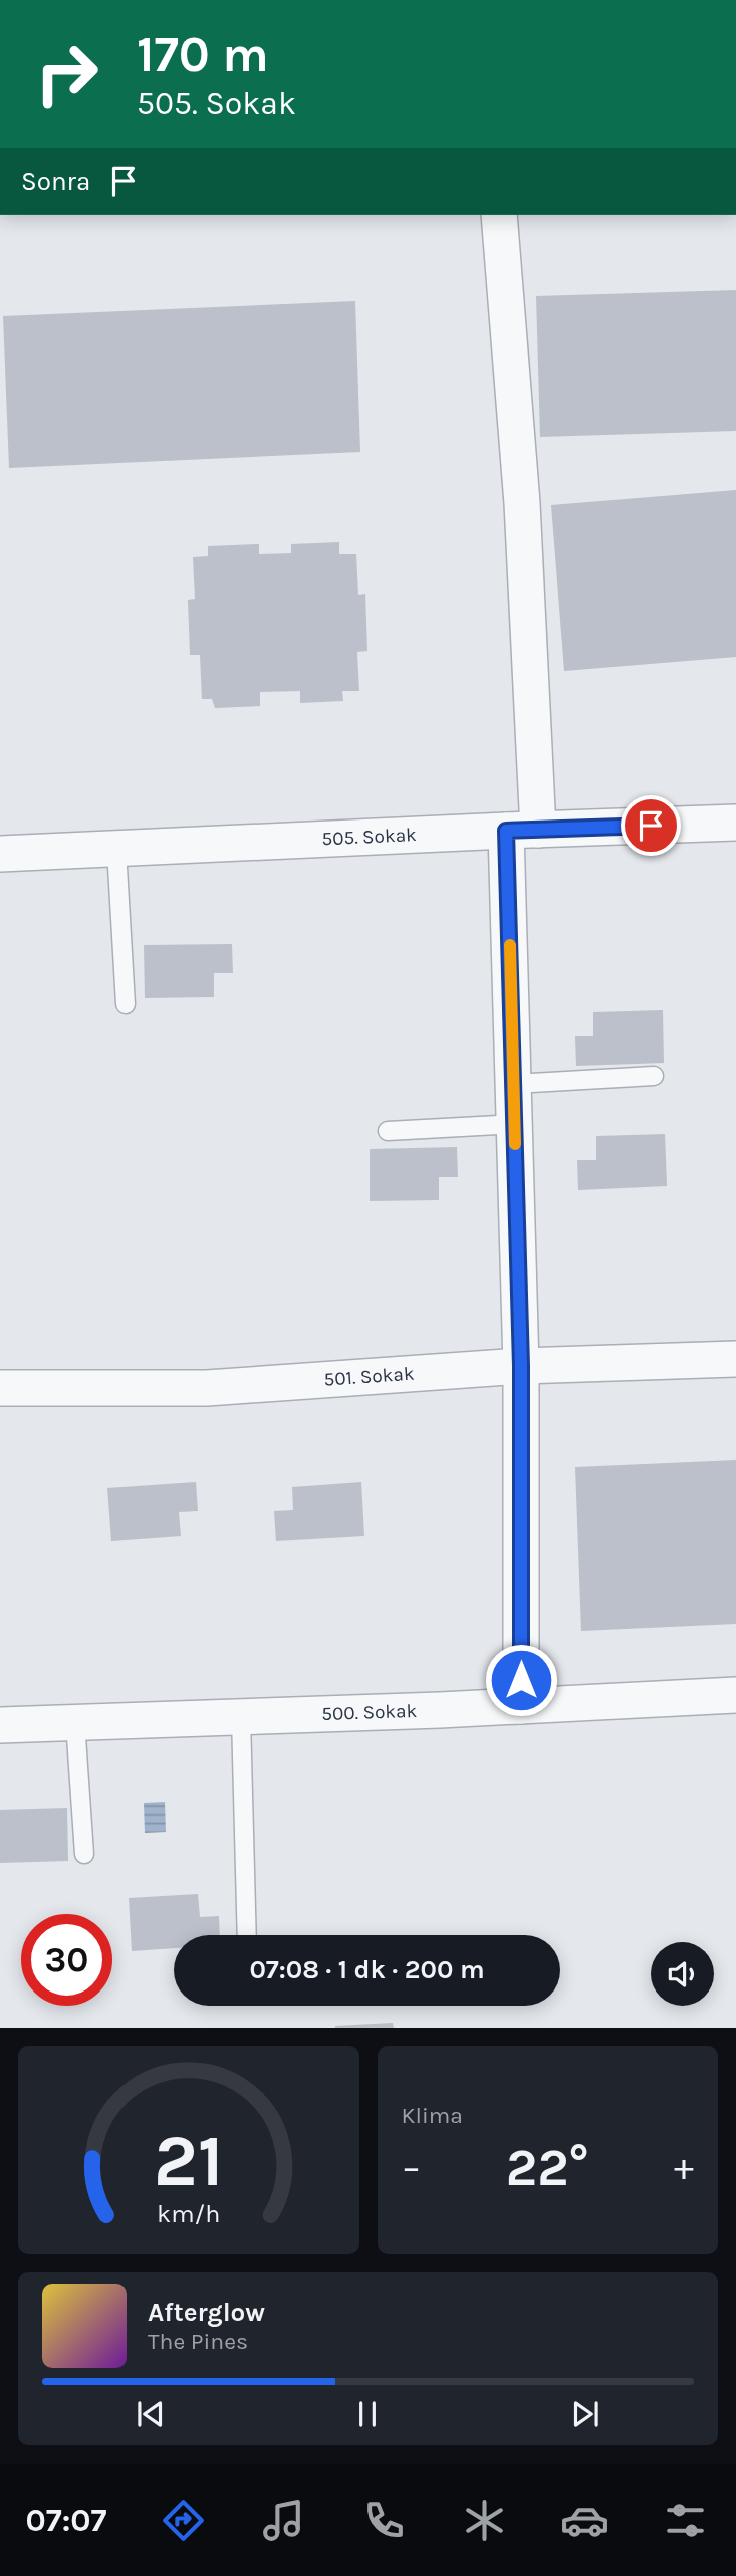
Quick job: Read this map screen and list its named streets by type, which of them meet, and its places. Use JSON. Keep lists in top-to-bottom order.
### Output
{
  "streets": {
    "street": ["505. Sokak", "501. Sokak", "500. Sokak"]
  },
  "page": {
    "turn": ["170 m", "505. Sokak"],
    "then": "Sonra",
    "limit": "30",
    "trip": "07:08 · 1 dk · 200 m",
    "tile": "Klima",
    "heat": ["−", "22°", "+"],
    "song": ["Afterglow", "The Pines"],
    "tabs": "07:07",
    "gauge": ["21", "km/h"]
  }
}
